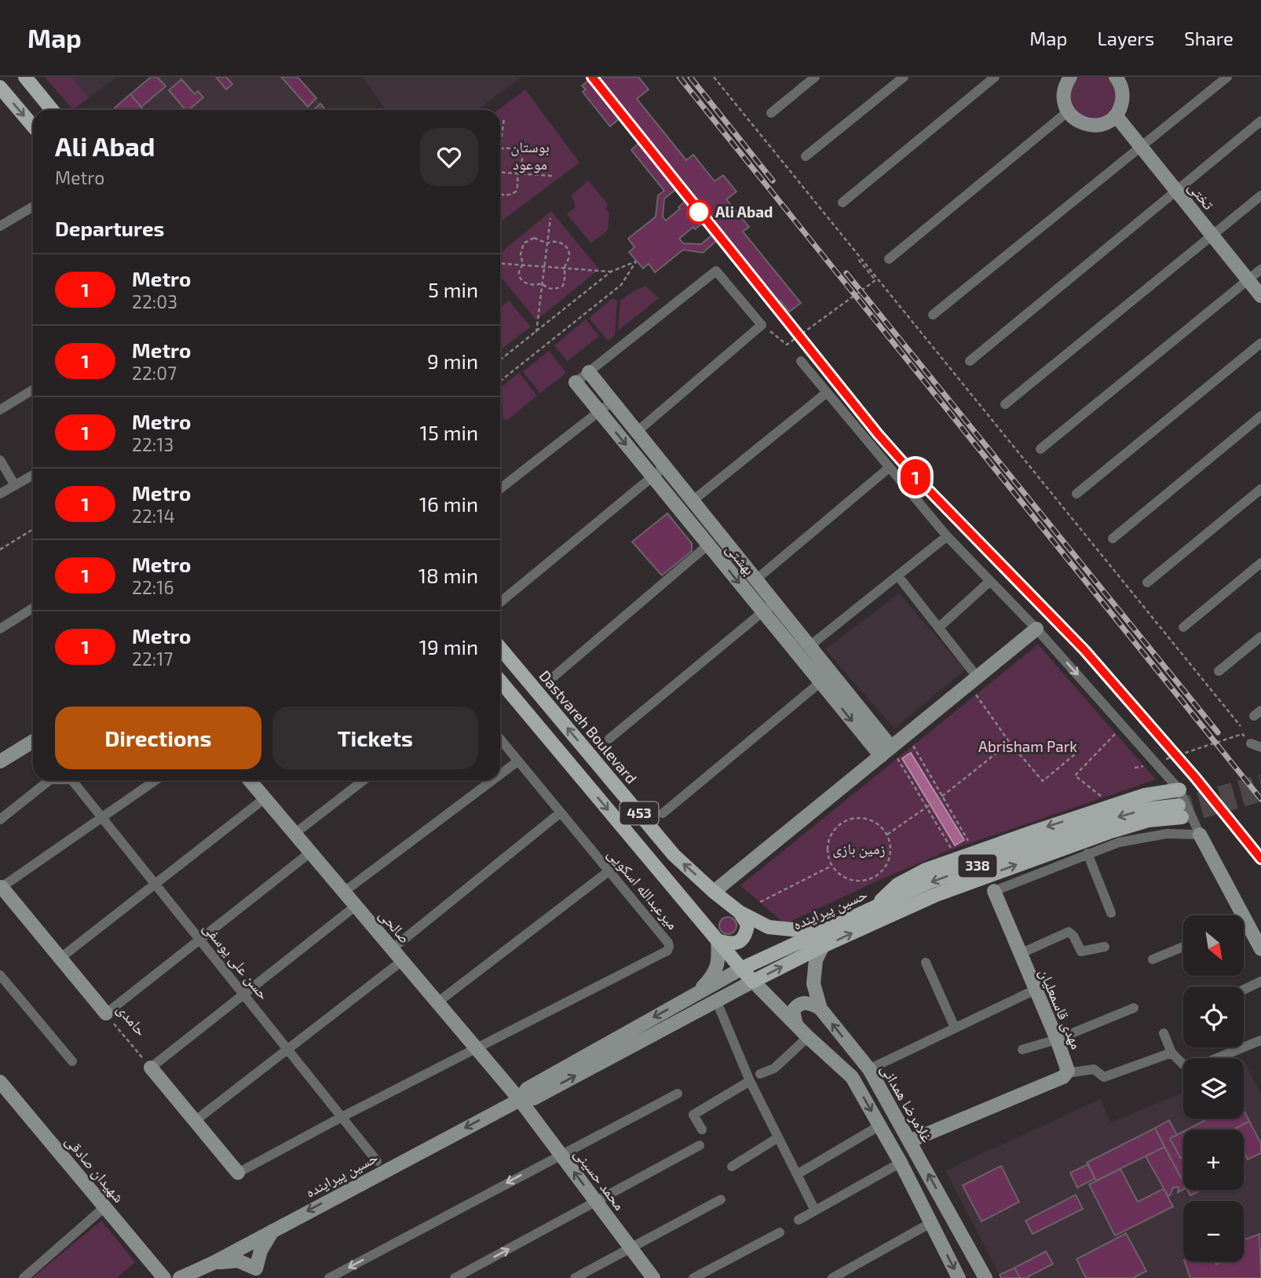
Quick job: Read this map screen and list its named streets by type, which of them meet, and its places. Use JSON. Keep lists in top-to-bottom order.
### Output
{
  "streets": {
    "main road": [
      "Dastvareh Boulevard",
      "453",
      "338",
      "حسین پیراینده"
    ],
    "street": [
      "تختی",
      "بهشتی",
      "میرعبدالله اسکویی",
      "صالحی",
      "حسن علی یوسفی",
      "مهدی قاسمعلیان",
      "حامدی",
      "غلامرضا همدانی",
      "شهیدان صادقی",
      "محمد حسینی"
    ]
  },
  "crossings": [
    ["Dastvareh Boulevard", "حسین پیراینده"],
    ["Dastvareh Boulevard", "غلامرضا همدانی"],
    ["453", "حسین پیراینده"],
    ["میرعبدالله اسکویی", "صالحی"],
    ["حسین پیراینده", "صالحی"],
    ["حسین پیراینده", "غلامرضا همدانی"],
    ["حسین پیراینده", "محمد حسینی"],
    ["صالحی", "محمد حسینی"],
    ["مهدی قاسمعلیان", "غلامرضا همدانی"]
  ],
  "parks": ["بوستان موعود", "Abrisham Park", "زمین بازی"],
  "places": ["Ali Abad"],
  "lines": ["metro line 1"],
  "north": "bottom right",
  "page": {
    "header": "Map",
    "nav": ["Map", "Layers", "Share"],
    "on_map": "1",
    "heading": [
      ["Ali Abad", "Metro"],
      "Departures"
    ],
    "list": [
      {
        "mark": "1",
        "name": "Metro",
        "note": "22:03",
        "value": "5 min"
      },
      {
        "mark": "1",
        "name": "Metro",
        "note": "22:07",
        "value": "9 min"
      },
      {
        "mark": "1",
        "name": "Metro",
        "note": "22:13",
        "value": "15 min"
      },
      {
        "mark": "1",
        "name": "Metro",
        "note": "22:14",
        "value": "16 min"
      },
      {
        "mark": "1",
        "name": "Metro",
        "note": "22:16",
        "value": "18 min"
      },
      {
        "mark": "1",
        "name": "Metro",
        "note": "22:17",
        "value": "19 min"
      }
    ],
    "buttons": ["Directions", "Tickets"],
    "map_buttons": ["+", "−"]
  }
}
